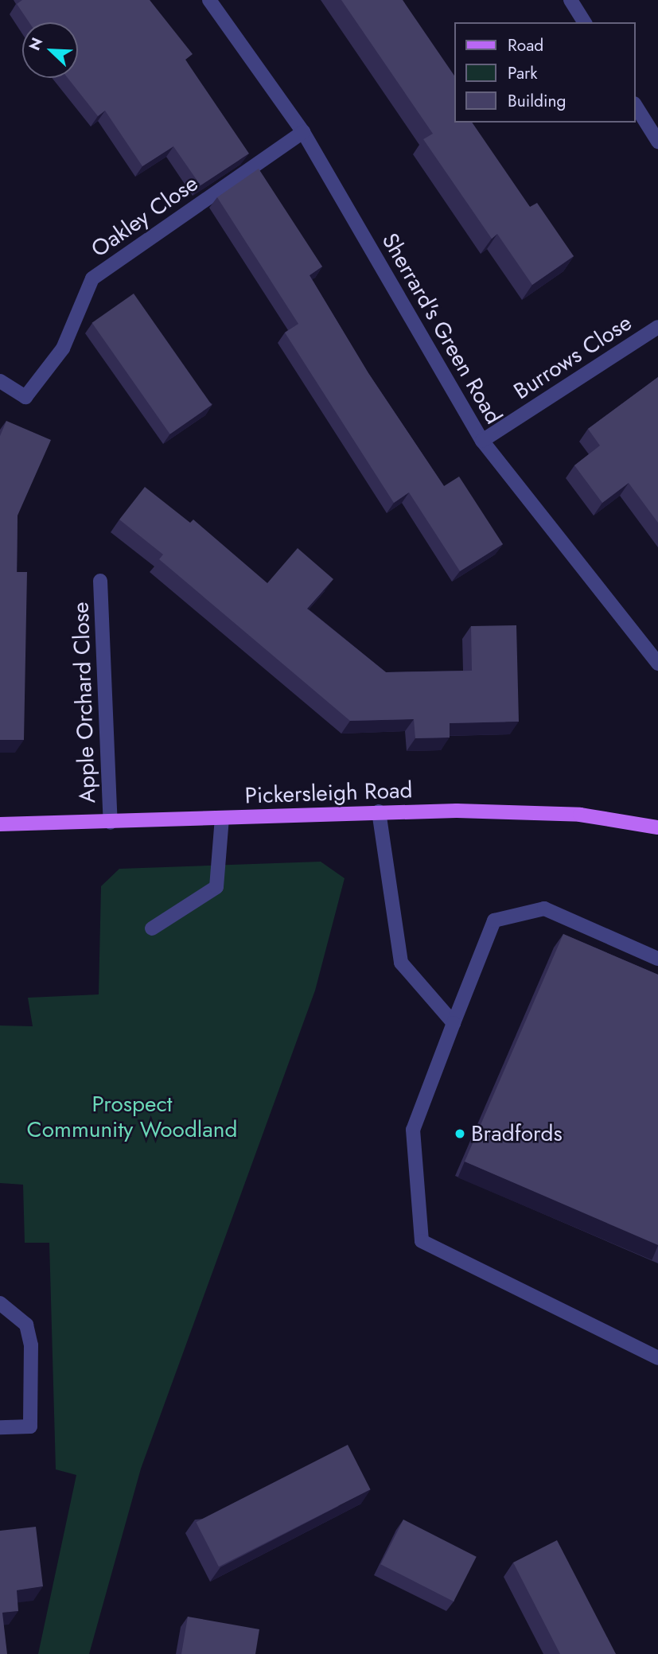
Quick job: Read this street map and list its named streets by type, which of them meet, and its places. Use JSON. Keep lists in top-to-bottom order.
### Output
{
  "streets": {
    "main road": ["Pickersleigh Road"],
    "street": [
      "Oakley Close",
      "Sherrard's Green Road",
      "Burrows Close",
      "Apple Orchard Close"
    ]
  },
  "crossings": [
    ["Oakley Close", "Sherrard's Green Road"],
    ["Sherrard's Green Road", "Burrows Close"],
    ["Apple Orchard Close", "Pickersleigh Road"]
  ],
  "parks": ["Prospect Community Woodland"],
  "places": ["Bradfords"],
  "legend": ["Road", "Park", "Building"],
  "north": "top left"
}
